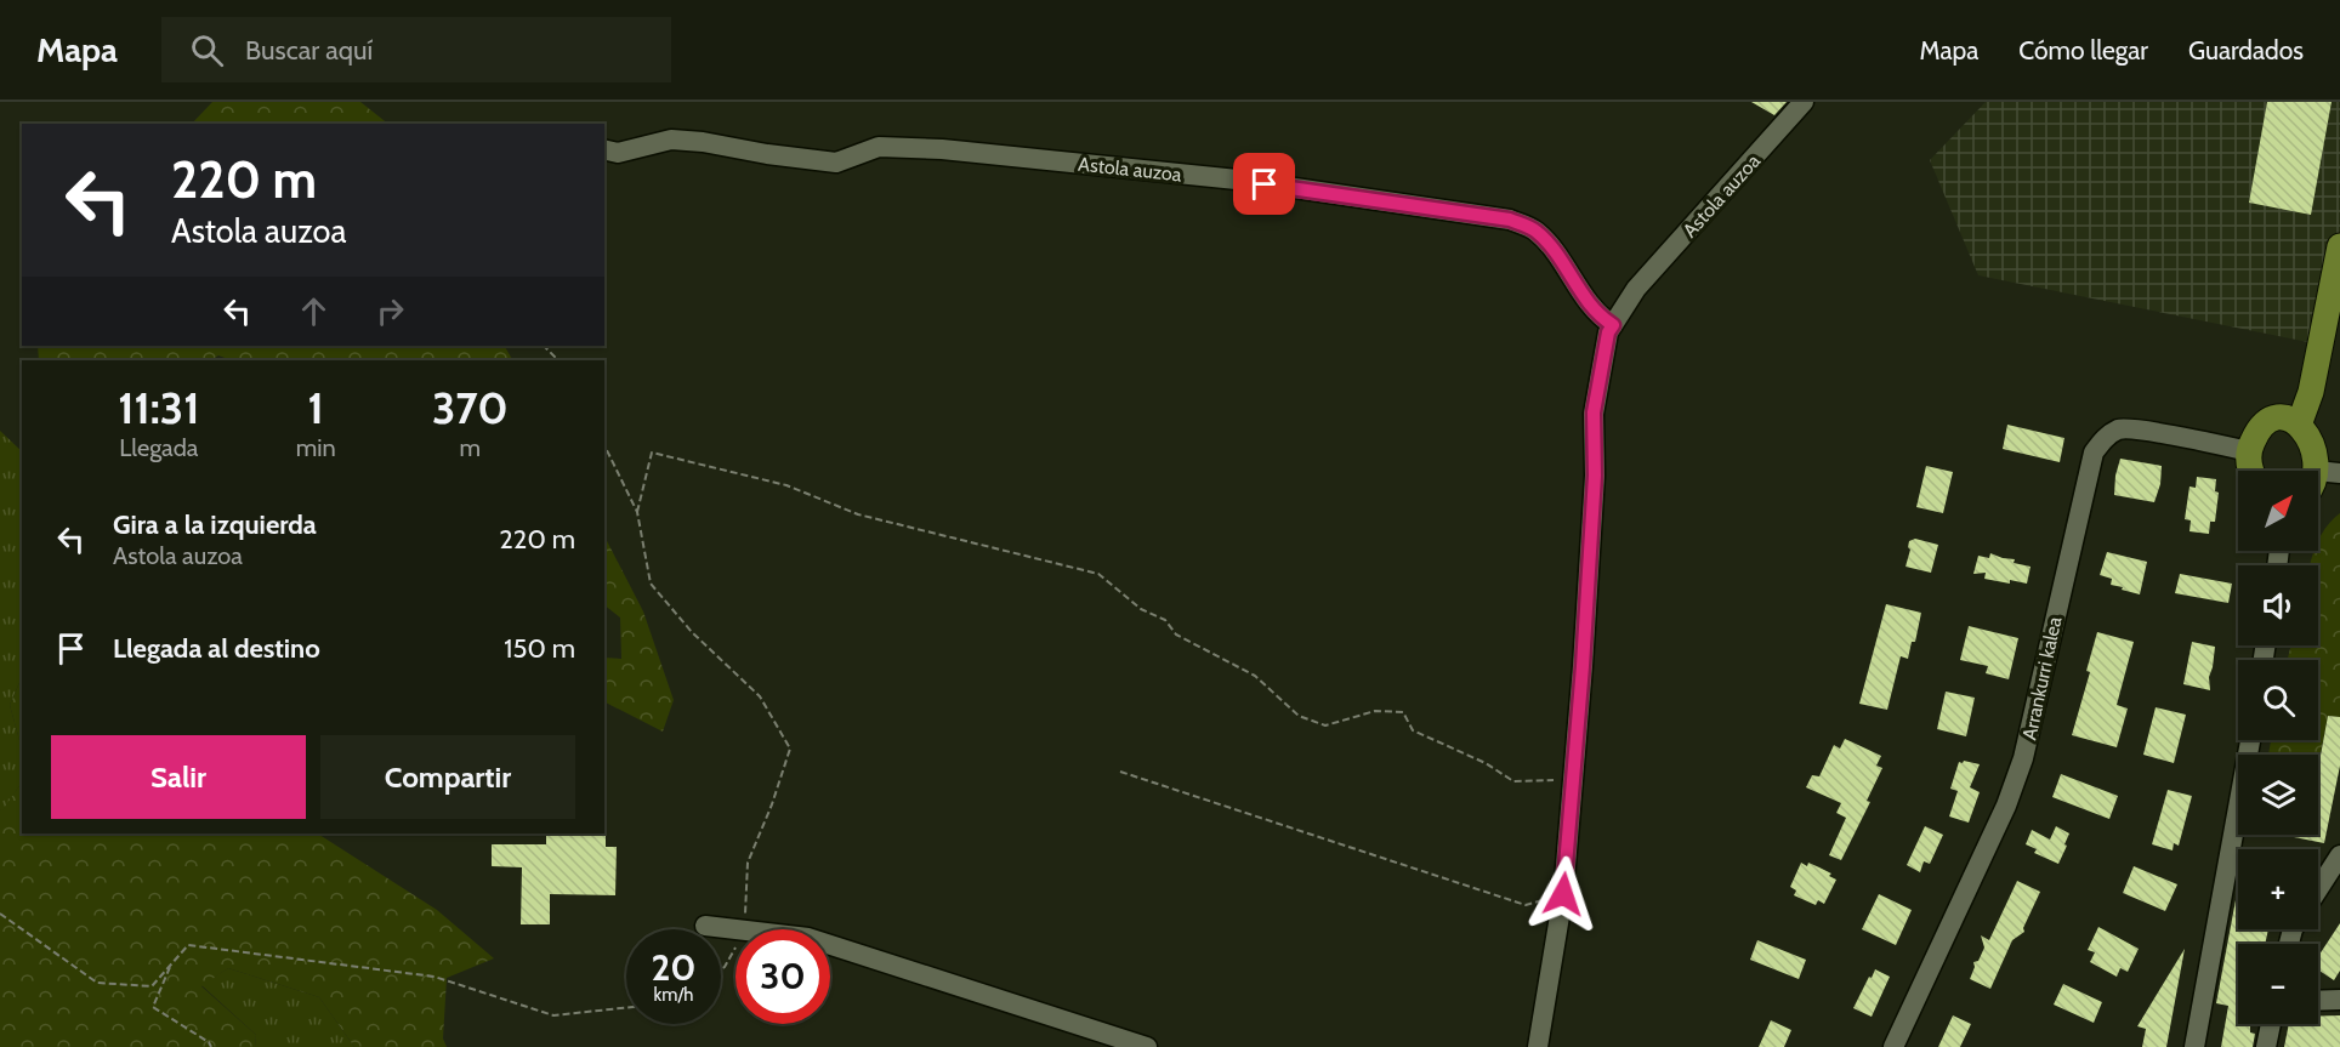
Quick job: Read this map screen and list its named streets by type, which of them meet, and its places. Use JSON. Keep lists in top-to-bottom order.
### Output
{
  "streets": {
    "street": ["Astola auzoa", "Arrankurri kalea"]
  },
  "north": "top right",
  "page": {
    "header": "Mapa",
    "search": "Buscar aquí",
    "nav": ["Mapa", "Cómo llegar", "Guardados"],
    "turn": ["220 m", "Astola auzoa"],
    "eta": [
      "11:31",
      "Llegada",
      "1",
      "min",
      "370",
      "m"
    ],
    "map_buttons": ["+", "−"],
    "list": [
      {
        "name": "Gira a la izquierda",
        "note": "Astola auzoa",
        "value": "220 m"
      },
      {
        "name": "Llegada al destino",
        "value": "150 m"
      }
    ],
    "buttons": ["Salir", "Compartir"],
    "speed": "20 km/h",
    "limit": "30"
  }
}
